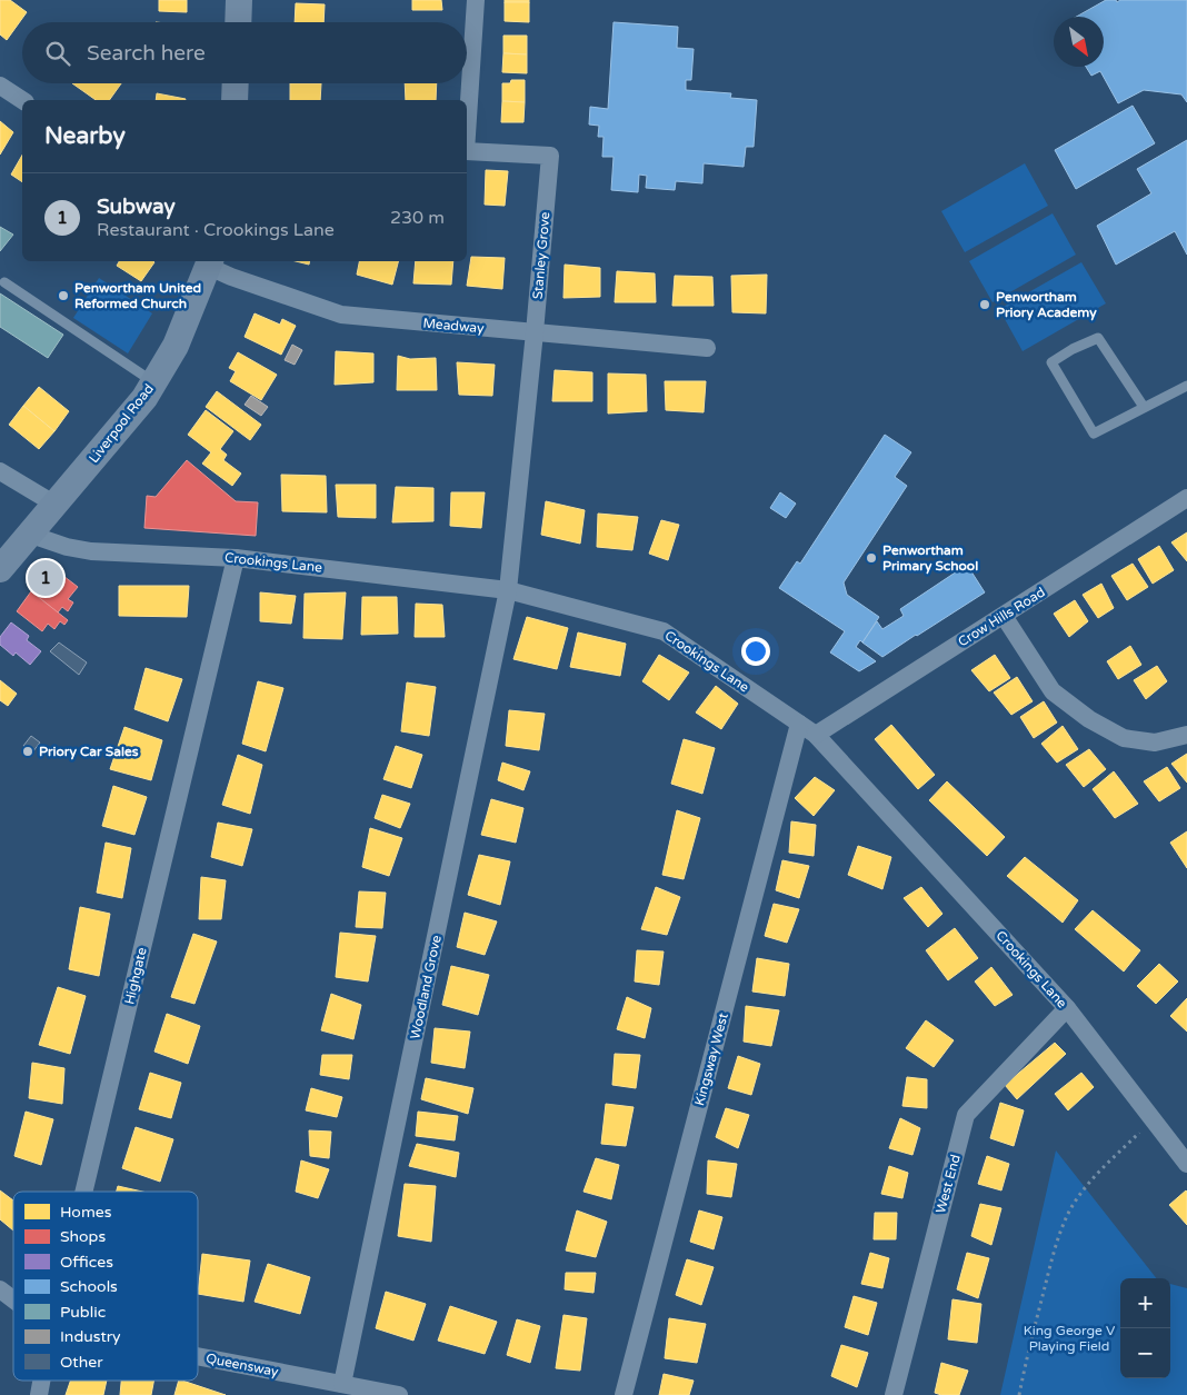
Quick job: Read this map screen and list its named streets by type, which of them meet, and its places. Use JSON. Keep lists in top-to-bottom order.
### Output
{
  "streets": {
    "street": [
      "Stanley Grove",
      "Meadway",
      "Liverpool Road",
      "Crookings Lane",
      "Crow Hills Road",
      "Highgate",
      "Woodland Grove",
      "Kingsway West",
      "West End",
      "Queensway"
    ]
  },
  "crossings": [
    ["Stanley Grove", "Meadway"],
    ["Stanley Grove", "Crookings Lane"],
    ["Stanley Grove", "Woodland Grove"],
    ["Meadway", "Liverpool Road"],
    ["Liverpool Road", "Crookings Lane"],
    ["Crookings Lane", "Crow Hills Road"],
    ["Crookings Lane", "Highgate"],
    ["Crookings Lane", "Woodland Grove"],
    ["Crookings Lane", "Kingsway West"],
    ["Crookings Lane", "West End"],
    ["Woodland Grove", "Queensway"]
  ],
  "parks": ["King George V Playing Field"],
  "places": [
    "Penwortham United Reformed Church",
    "Penwortham Priory Academy",
    "Penwortham Primary School",
    "Priory Car Sales"
  ],
  "legend": [
    "Homes",
    "Shops",
    "Offices",
    "Schools",
    "Public",
    "Industry",
    "Other"
  ],
  "north": "bottom right",
  "page": {
    "search": "Search here",
    "heading": "Nearby",
    "list": [
      {
        "mark": "1",
        "name": "Subway",
        "note": "Restaurant · Crookings Lane",
        "value": "230 m"
      }
    ],
    "pins": "1",
    "map_buttons": ["+", "−"]
  }
}
